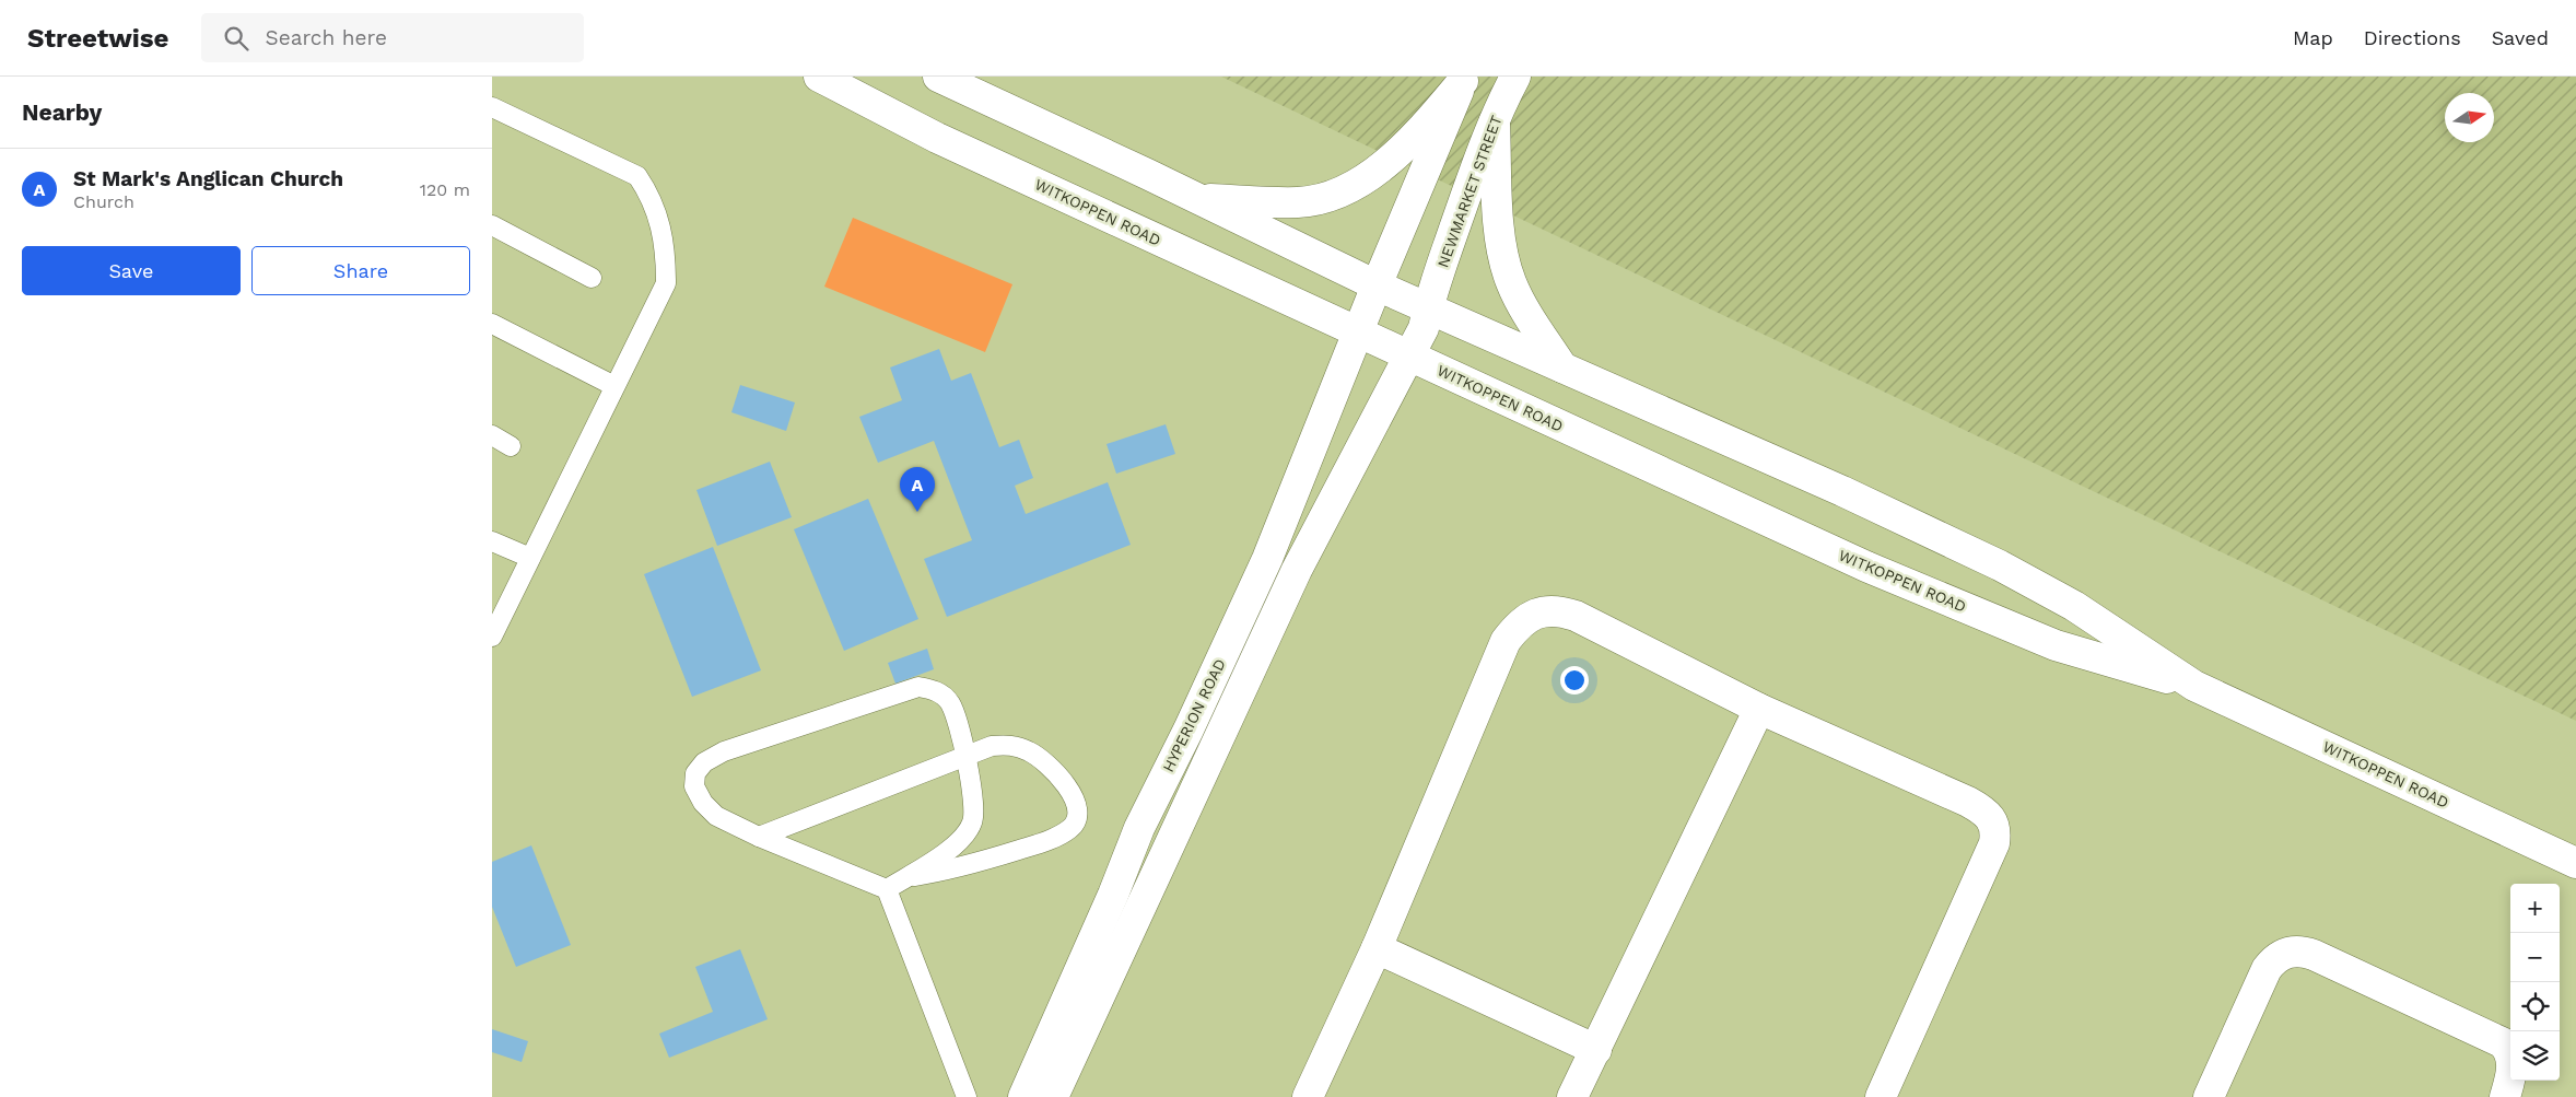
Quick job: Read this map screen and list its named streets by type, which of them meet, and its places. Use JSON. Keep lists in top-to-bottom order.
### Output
{
  "streets": {
    "street": ["NEWMARKET STREET", "WITKOPPEN ROAD", "HYPERION ROAD"]
  },
  "crossings": [
    ["NEWMARKET STREET", "WITKOPPEN ROAD"],
    ["NEWMARKET STREET", "HYPERION ROAD"],
    ["WITKOPPEN ROAD", "HYPERION ROAD"]
  ],
  "north": "right",
  "page": {
    "header": "Streetwise",
    "search": "Search here",
    "nav": ["Map", "Directions", "Saved"],
    "heading": "Nearby",
    "list": [
      {
        "mark": "A",
        "name": "St Mark's Anglican Church",
        "note": "Church",
        "value": "120 m"
      }
    ],
    "buttons": ["Save", "Share"],
    "pins": "A",
    "map_buttons": ["+", "−"]
  }
}
